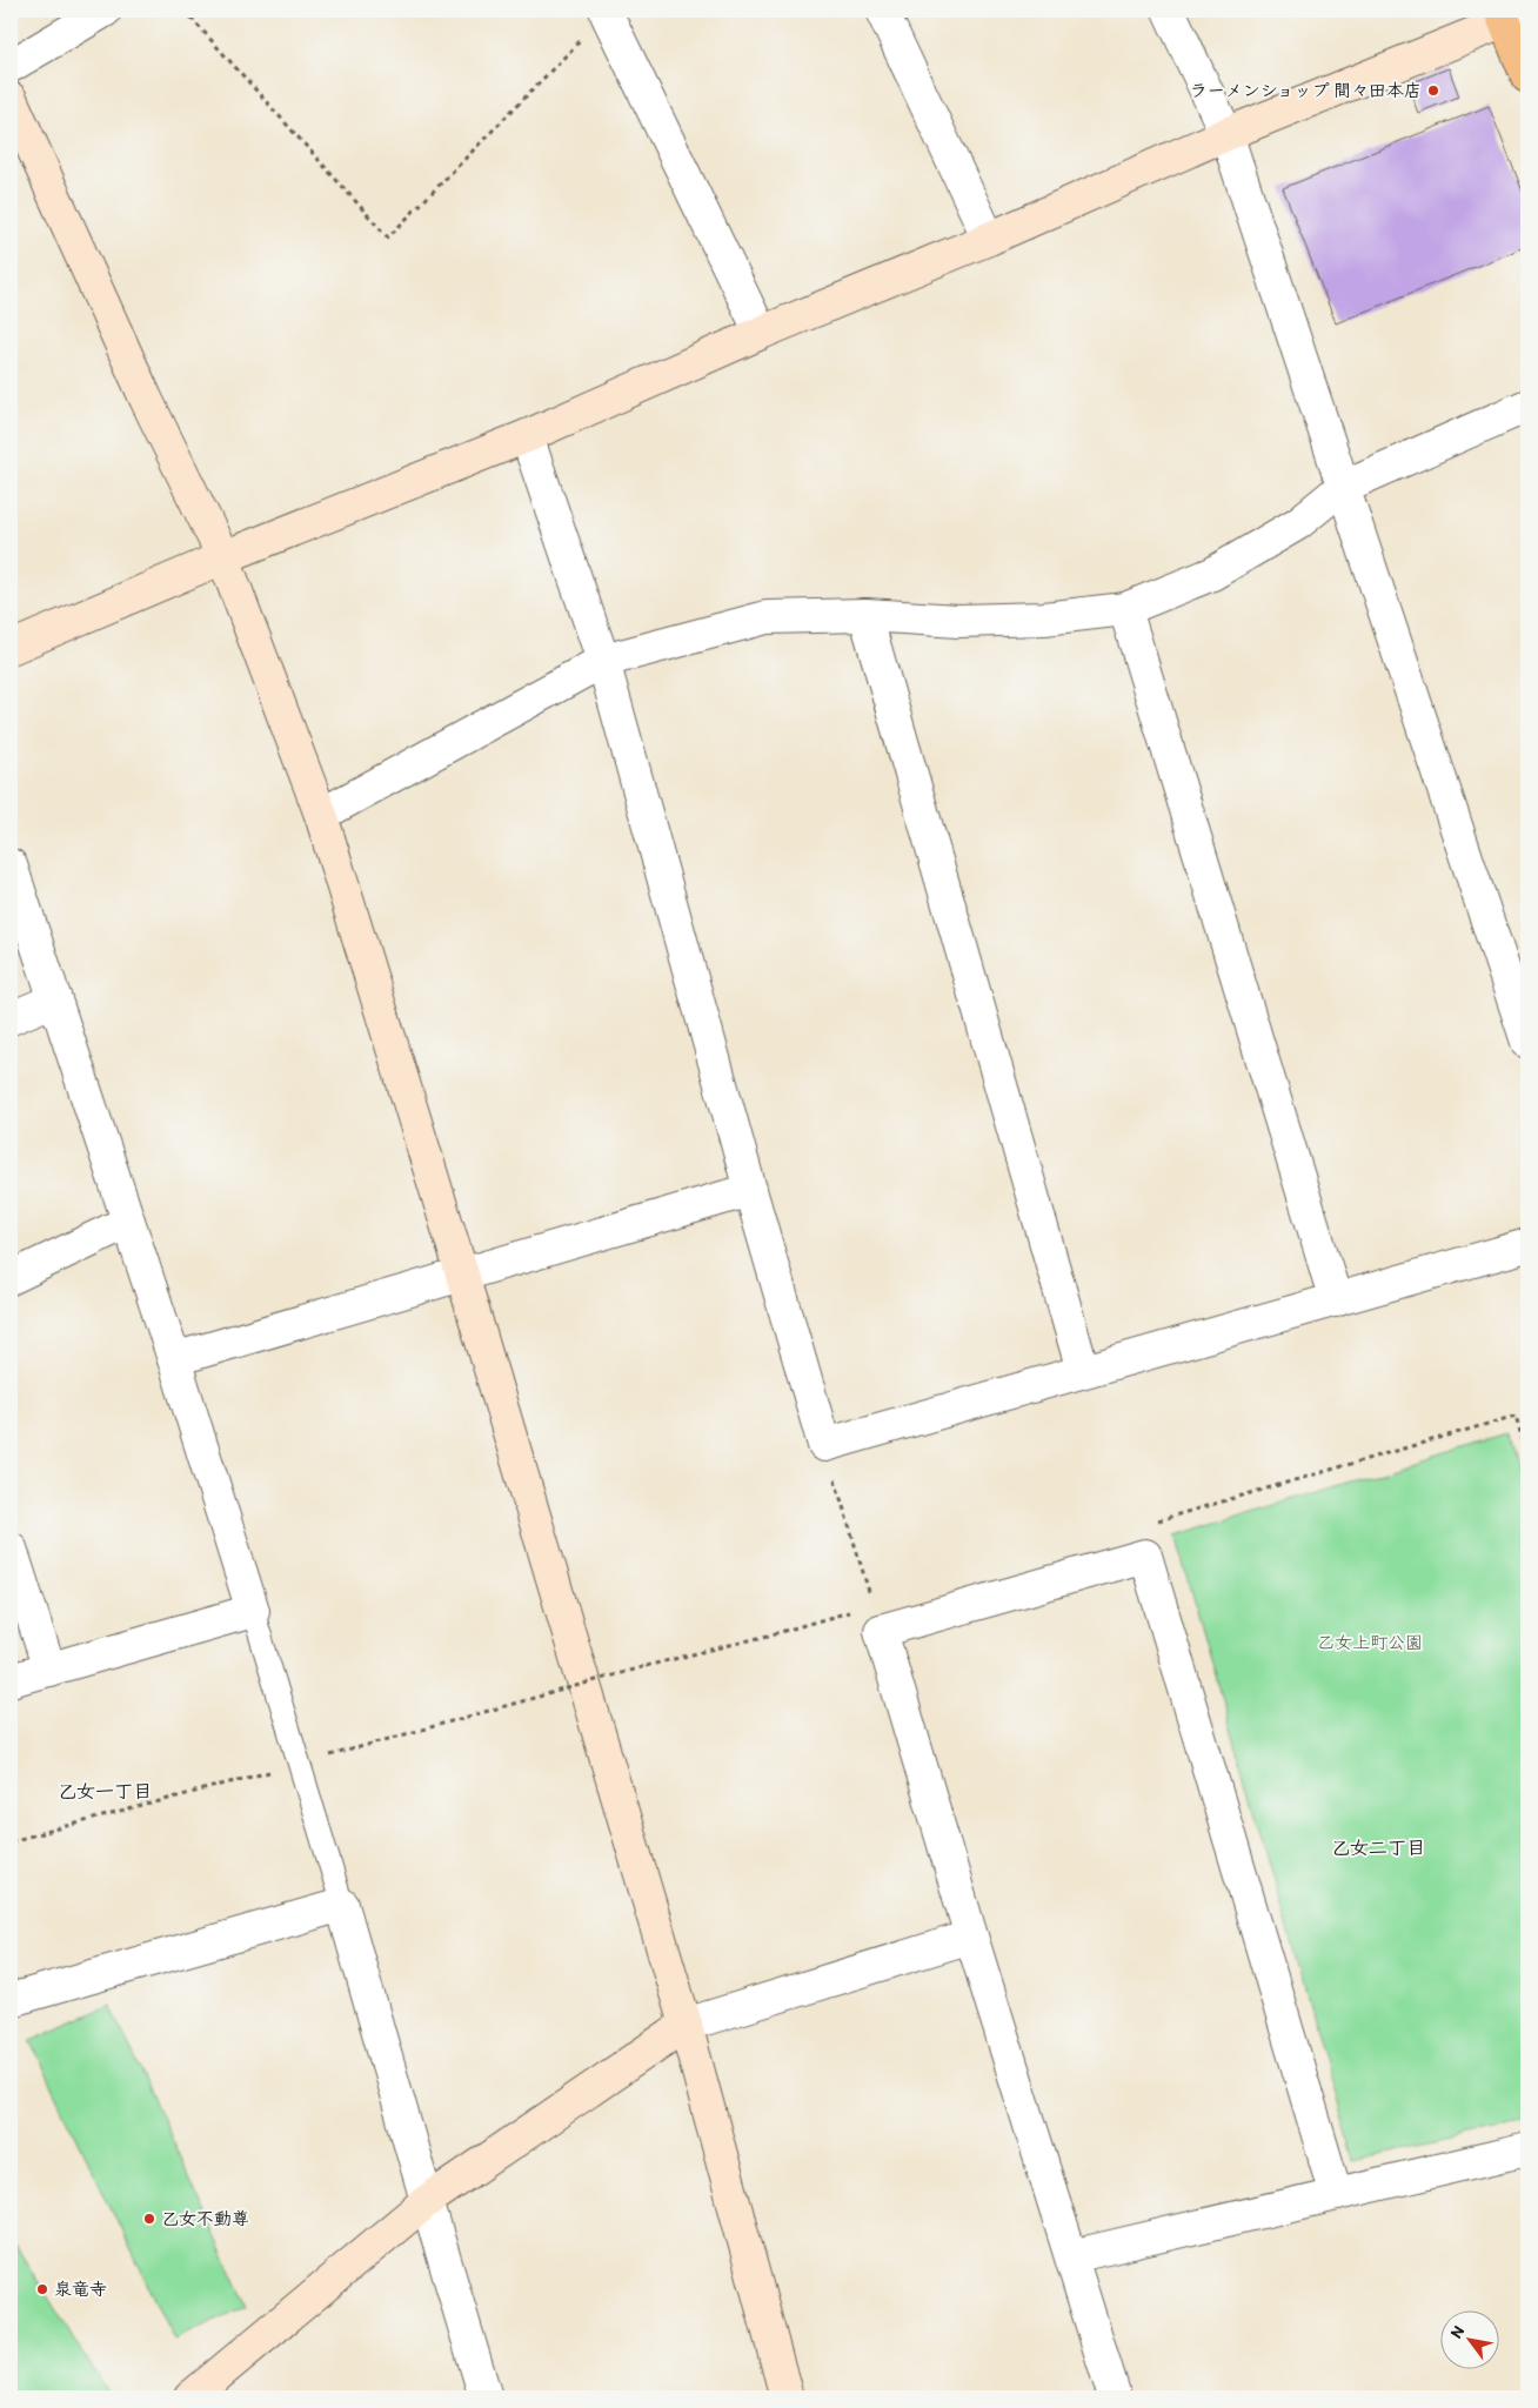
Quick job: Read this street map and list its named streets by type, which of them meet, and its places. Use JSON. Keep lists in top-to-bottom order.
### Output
{
  "districts": ["乙女一丁目", "乙女二丁目"],
  "parks": ["乙女上町公園"],
  "places": ["ラーメンショップ 間々田本店", "乙女不動尊", "泉竜寺"],
  "north": "top left"
}
